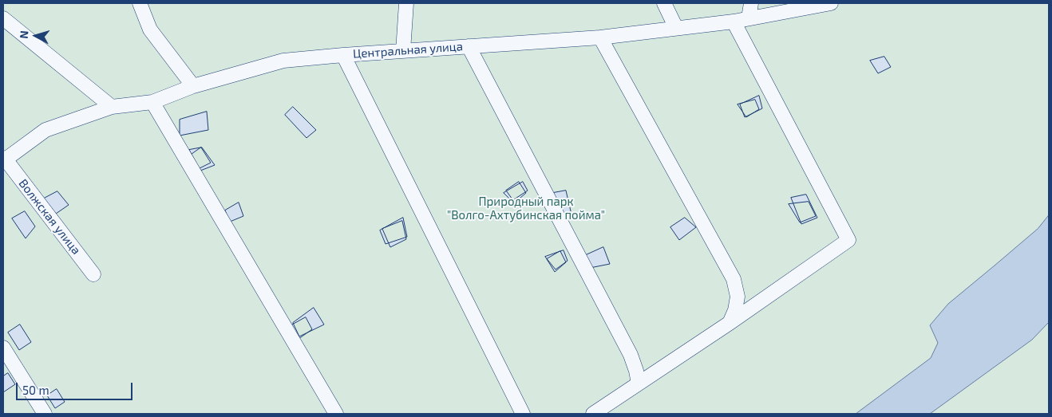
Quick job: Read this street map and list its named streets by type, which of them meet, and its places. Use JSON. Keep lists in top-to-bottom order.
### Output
{
  "streets": {
    "street": ["Центральная улица", "Волжская улица"]
  },
  "crossings": [
    ["Центральная улица", "Волжская улица"]
  ],
  "parks": ["Природный парк \"Волго-Ахтубинская пойма\""],
  "scale_bar": "50 m",
  "north": "left"
}
